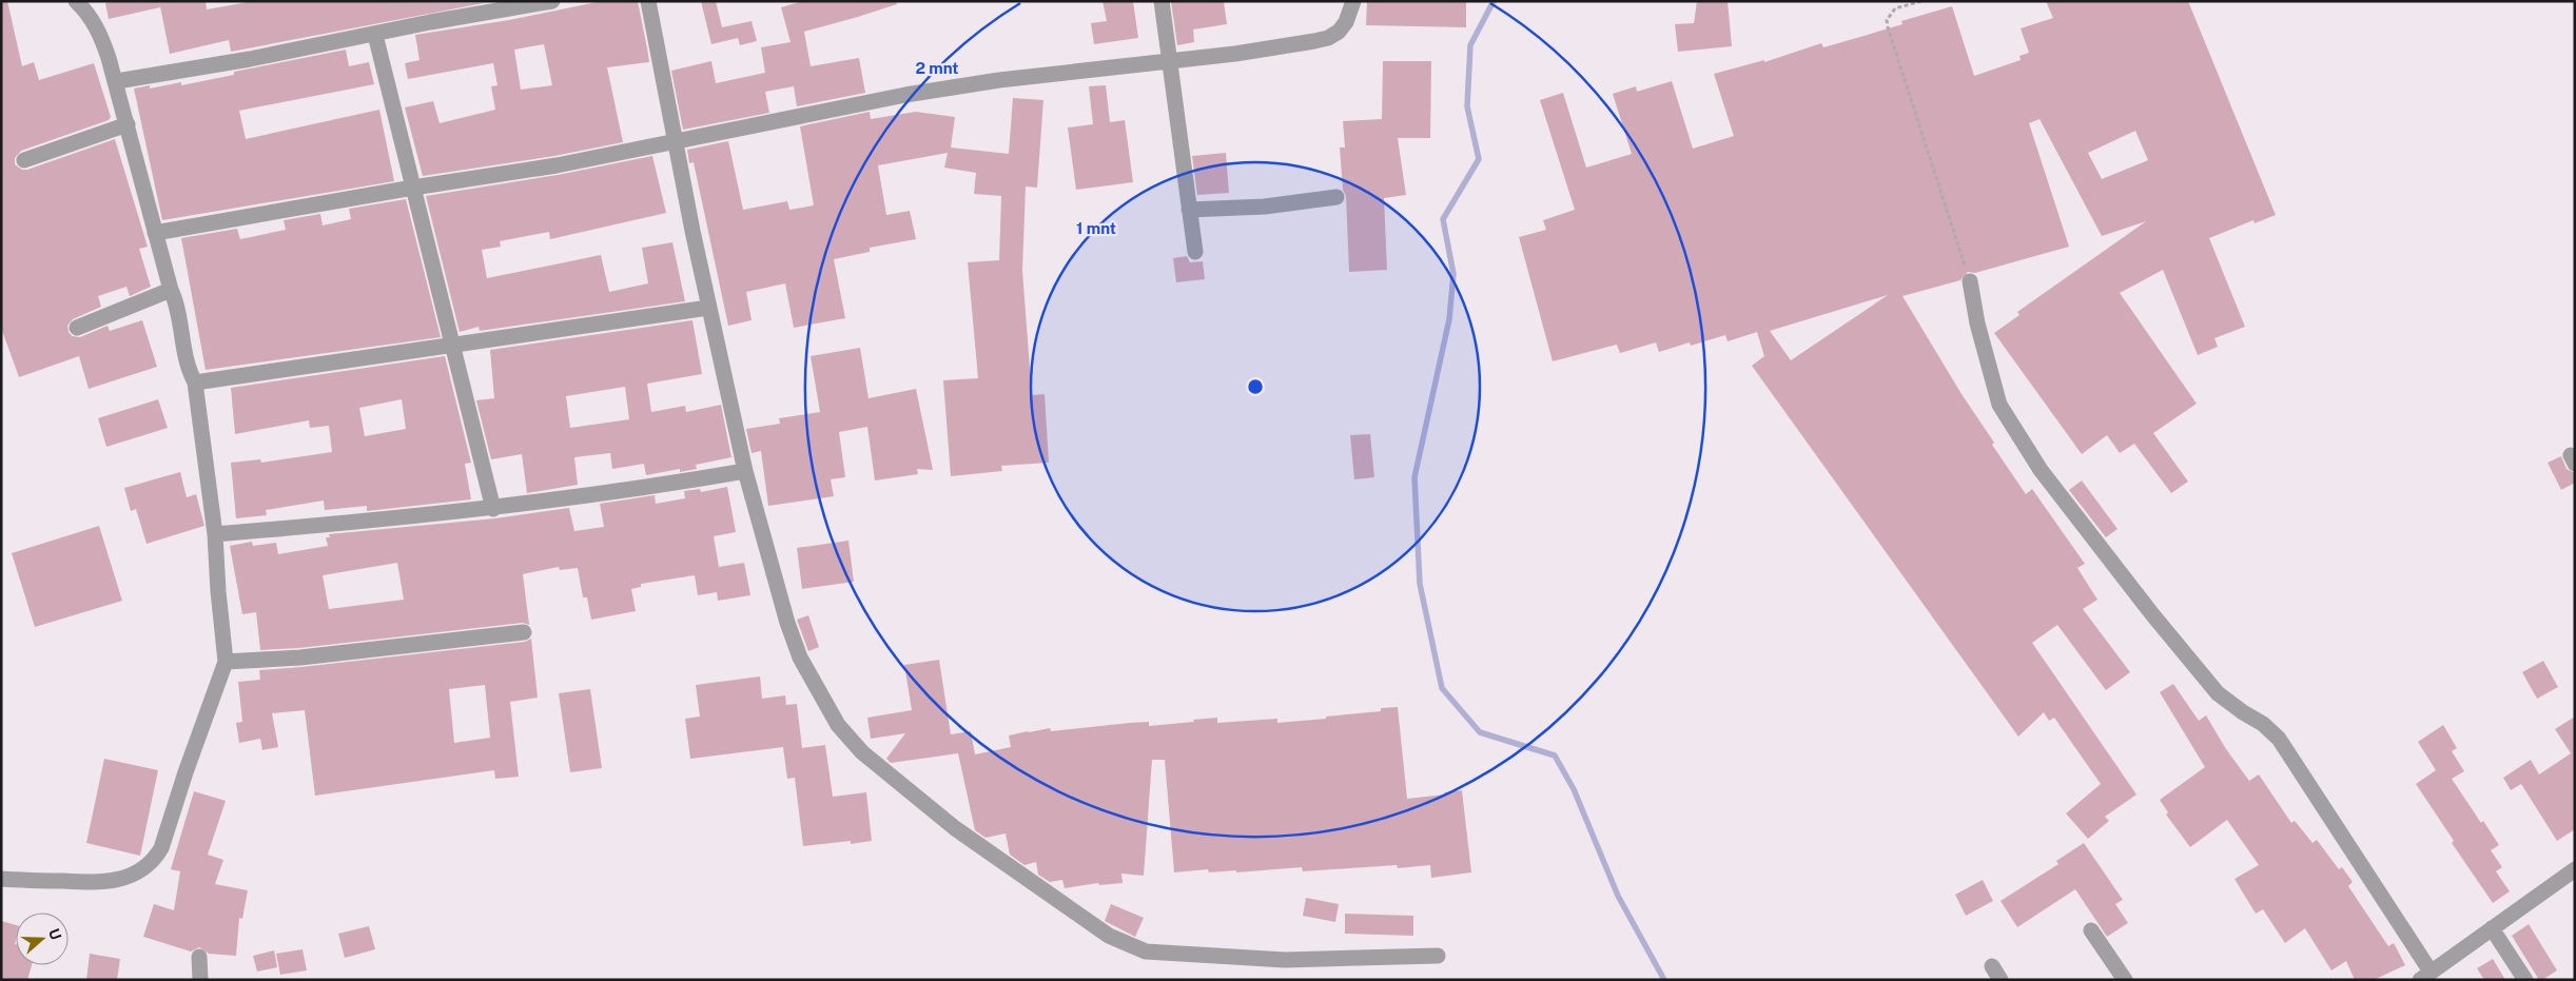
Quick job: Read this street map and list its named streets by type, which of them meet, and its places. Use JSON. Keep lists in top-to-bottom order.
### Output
{
  "north": "right",
  "rings": ["2 mnt", "1 mnt"]
}
